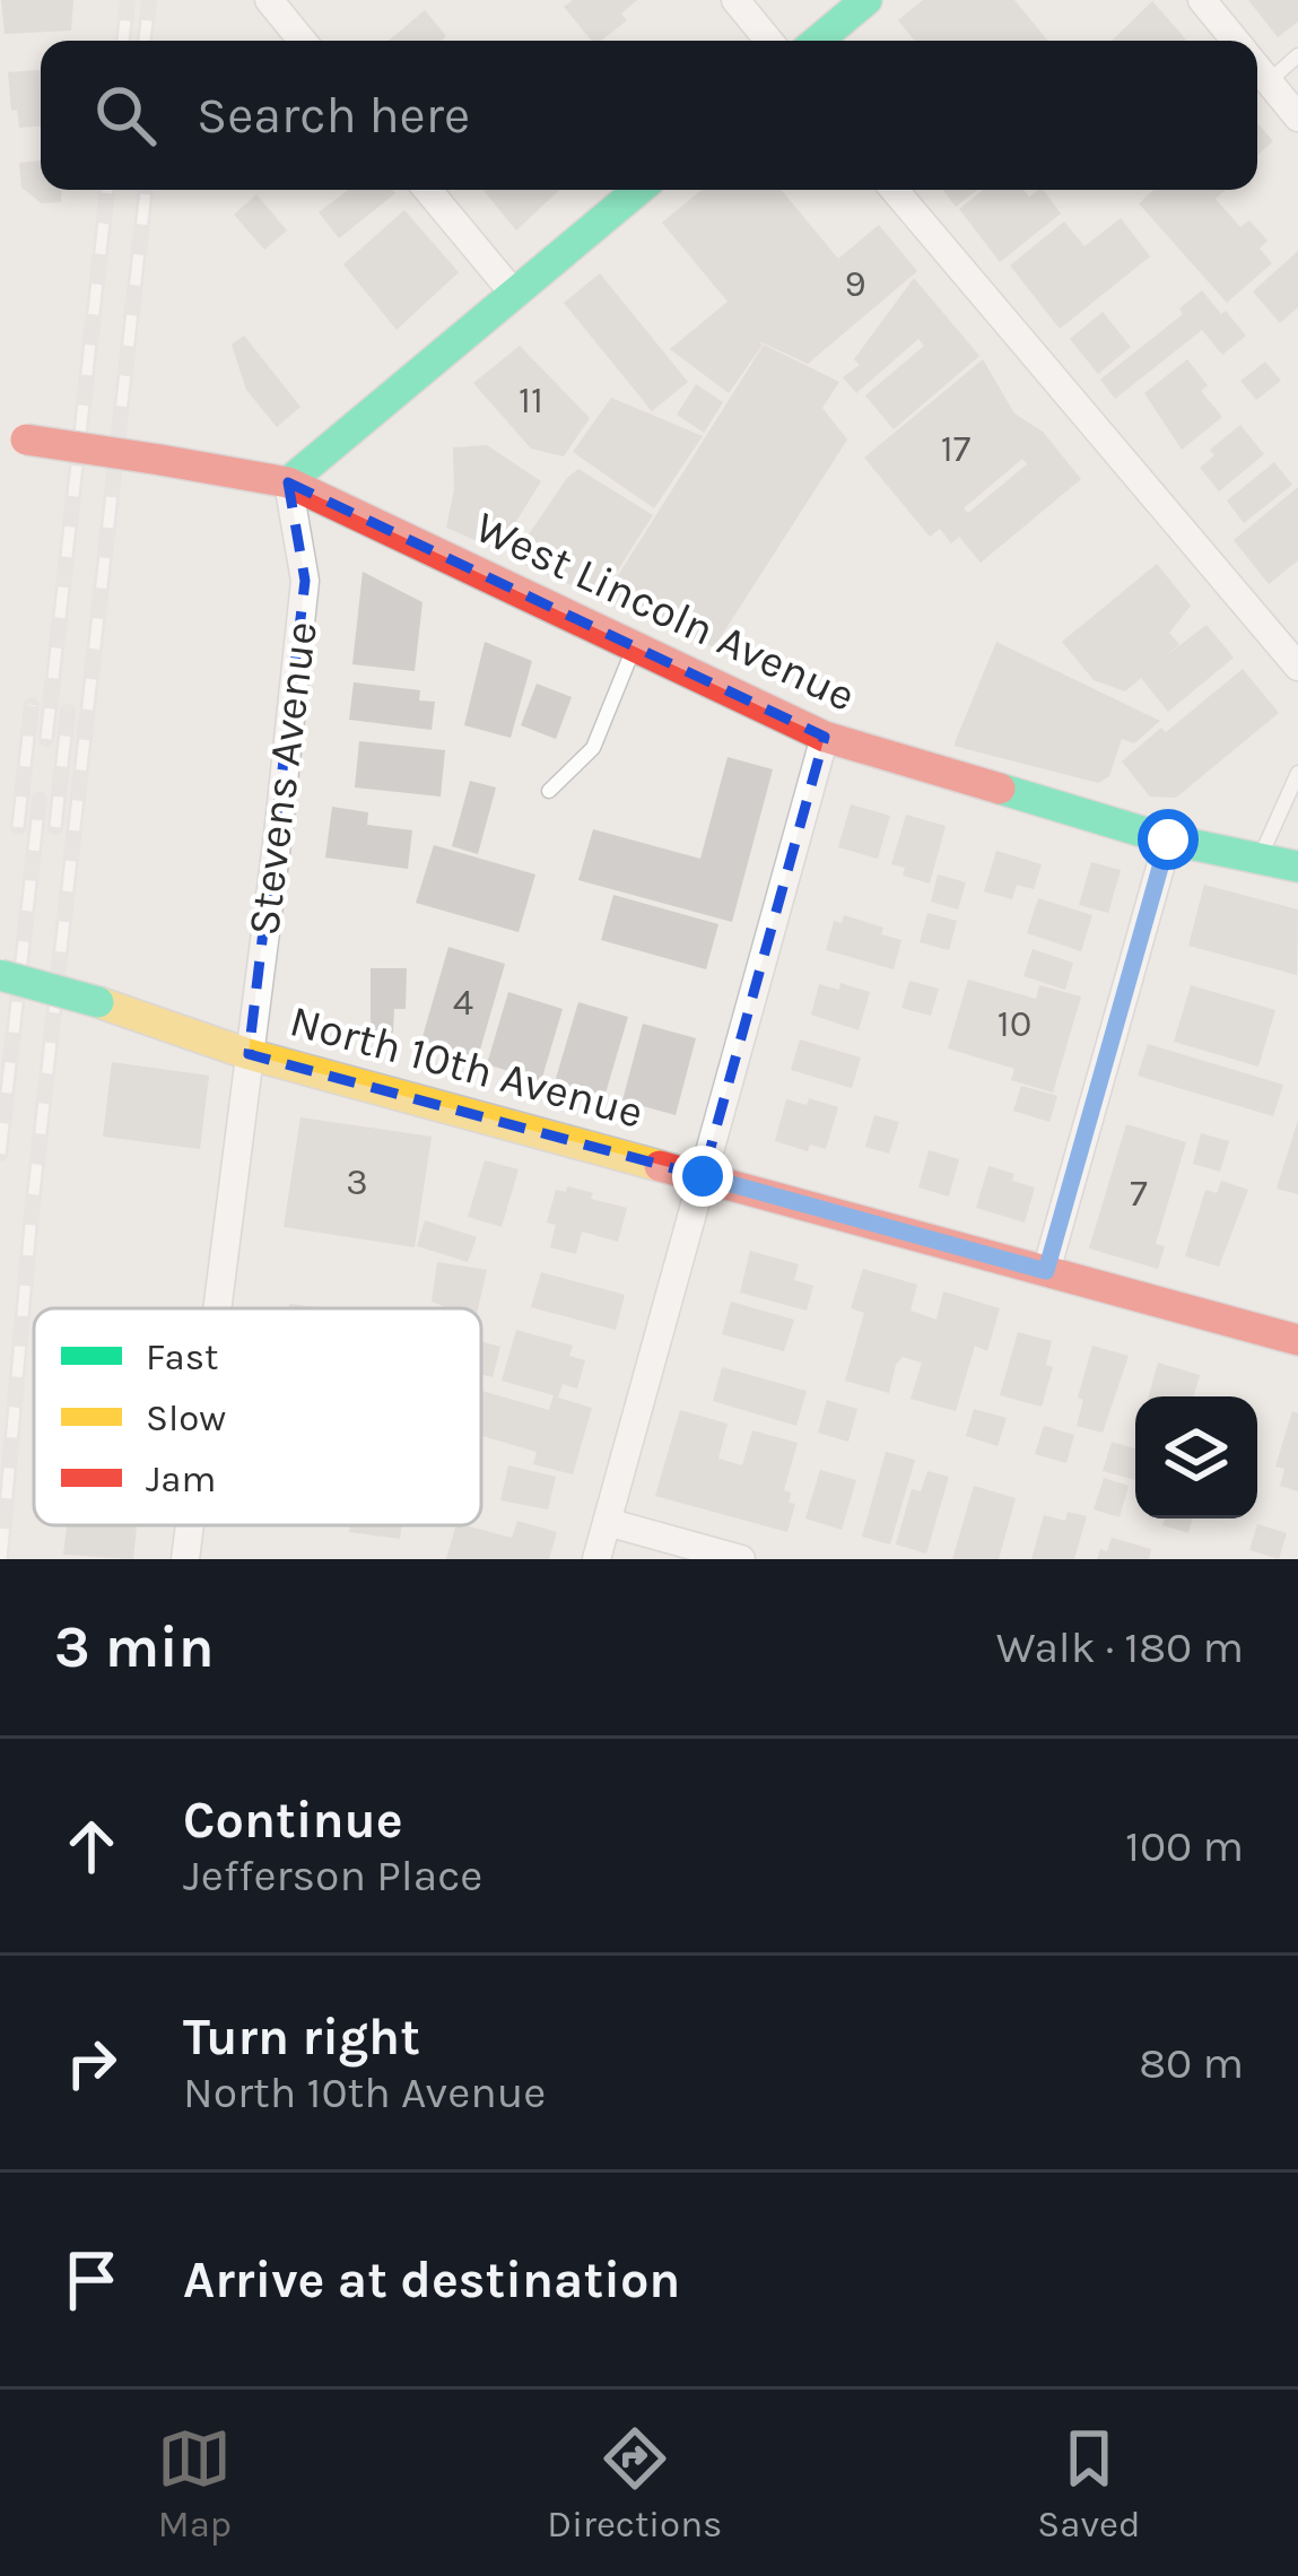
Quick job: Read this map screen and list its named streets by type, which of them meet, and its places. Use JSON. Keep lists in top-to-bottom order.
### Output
{
  "streets": {
    "main road": ["West Lincoln Avenue", "North 10th Avenue"],
    "street": ["Stevens Avenue"]
  },
  "crossings": [
    ["West Lincoln Avenue", "Stevens Avenue"],
    ["Stevens Avenue", "North 10th Avenue"]
  ],
  "house_numbers": [
    "9",
    "11",
    "17",
    "4",
    "10",
    "3",
    "7"
  ],
  "legend": ["Fast", "Slow", "Jam"],
  "page": {
    "search": "Search here",
    "heading": ["3 min", "Walk · 180 m"],
    "list": [
      ["Continue", "Jefferson Place", "100 m"],
      ["Turn right", "North 10th Avenue", "80 m"],
      "Arrive at destination"
    ],
    "nav": ["Map", "Directions", "Saved"]
  }
}
